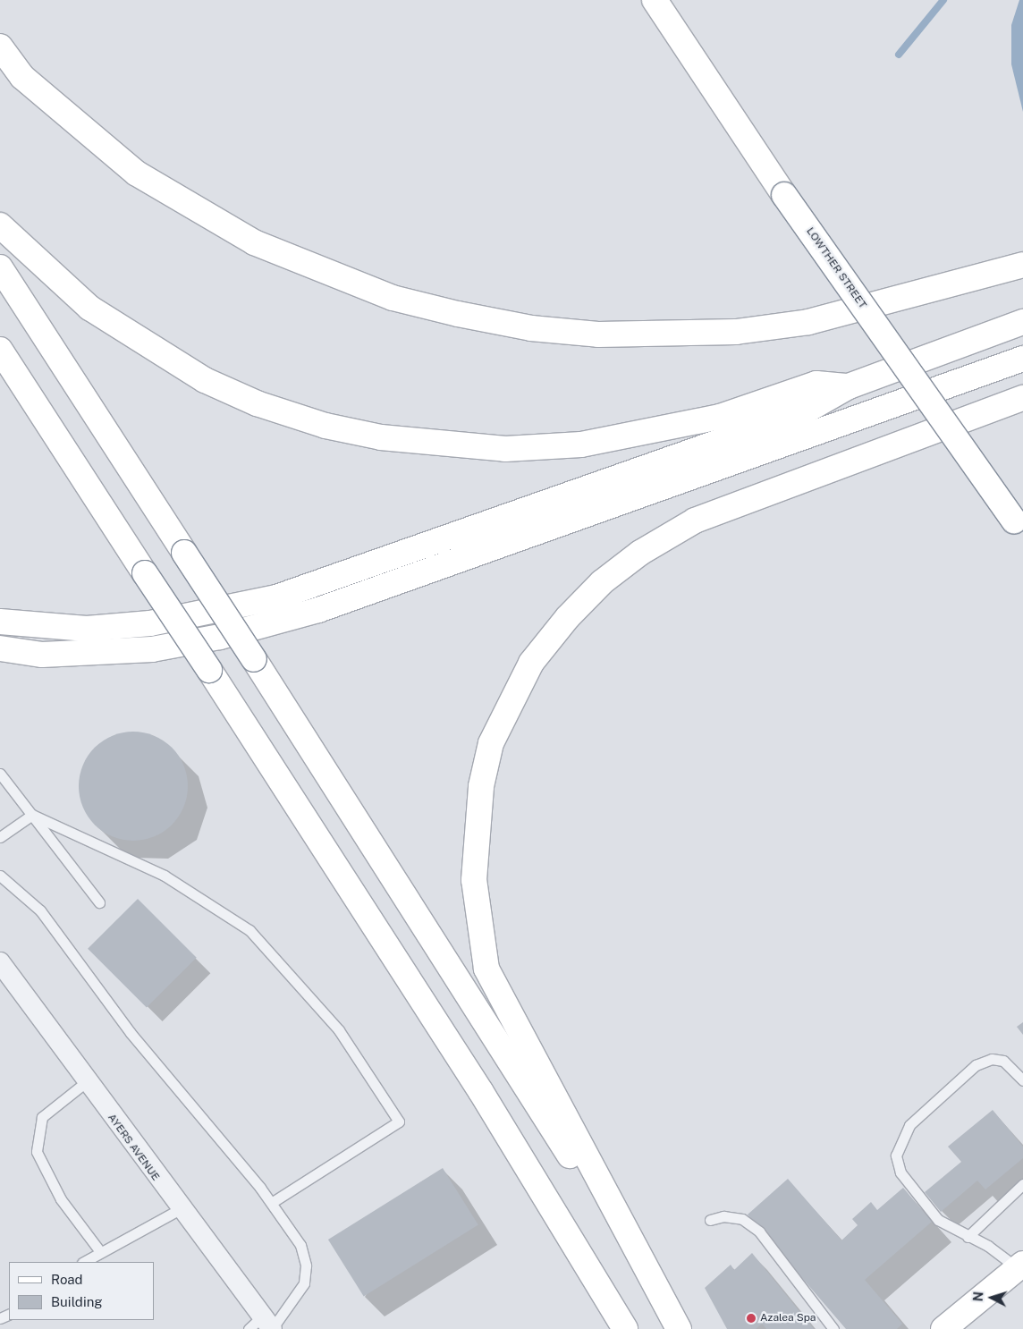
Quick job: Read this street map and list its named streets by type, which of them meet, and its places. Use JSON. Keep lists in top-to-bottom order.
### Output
{
  "streets": {
    "main road": ["LOWTHER STREET"],
    "street": ["AYERS AVENUE"]
  },
  "places": ["Azalea Spa"],
  "legend": ["Road", "Building"],
  "north": "left"
}
